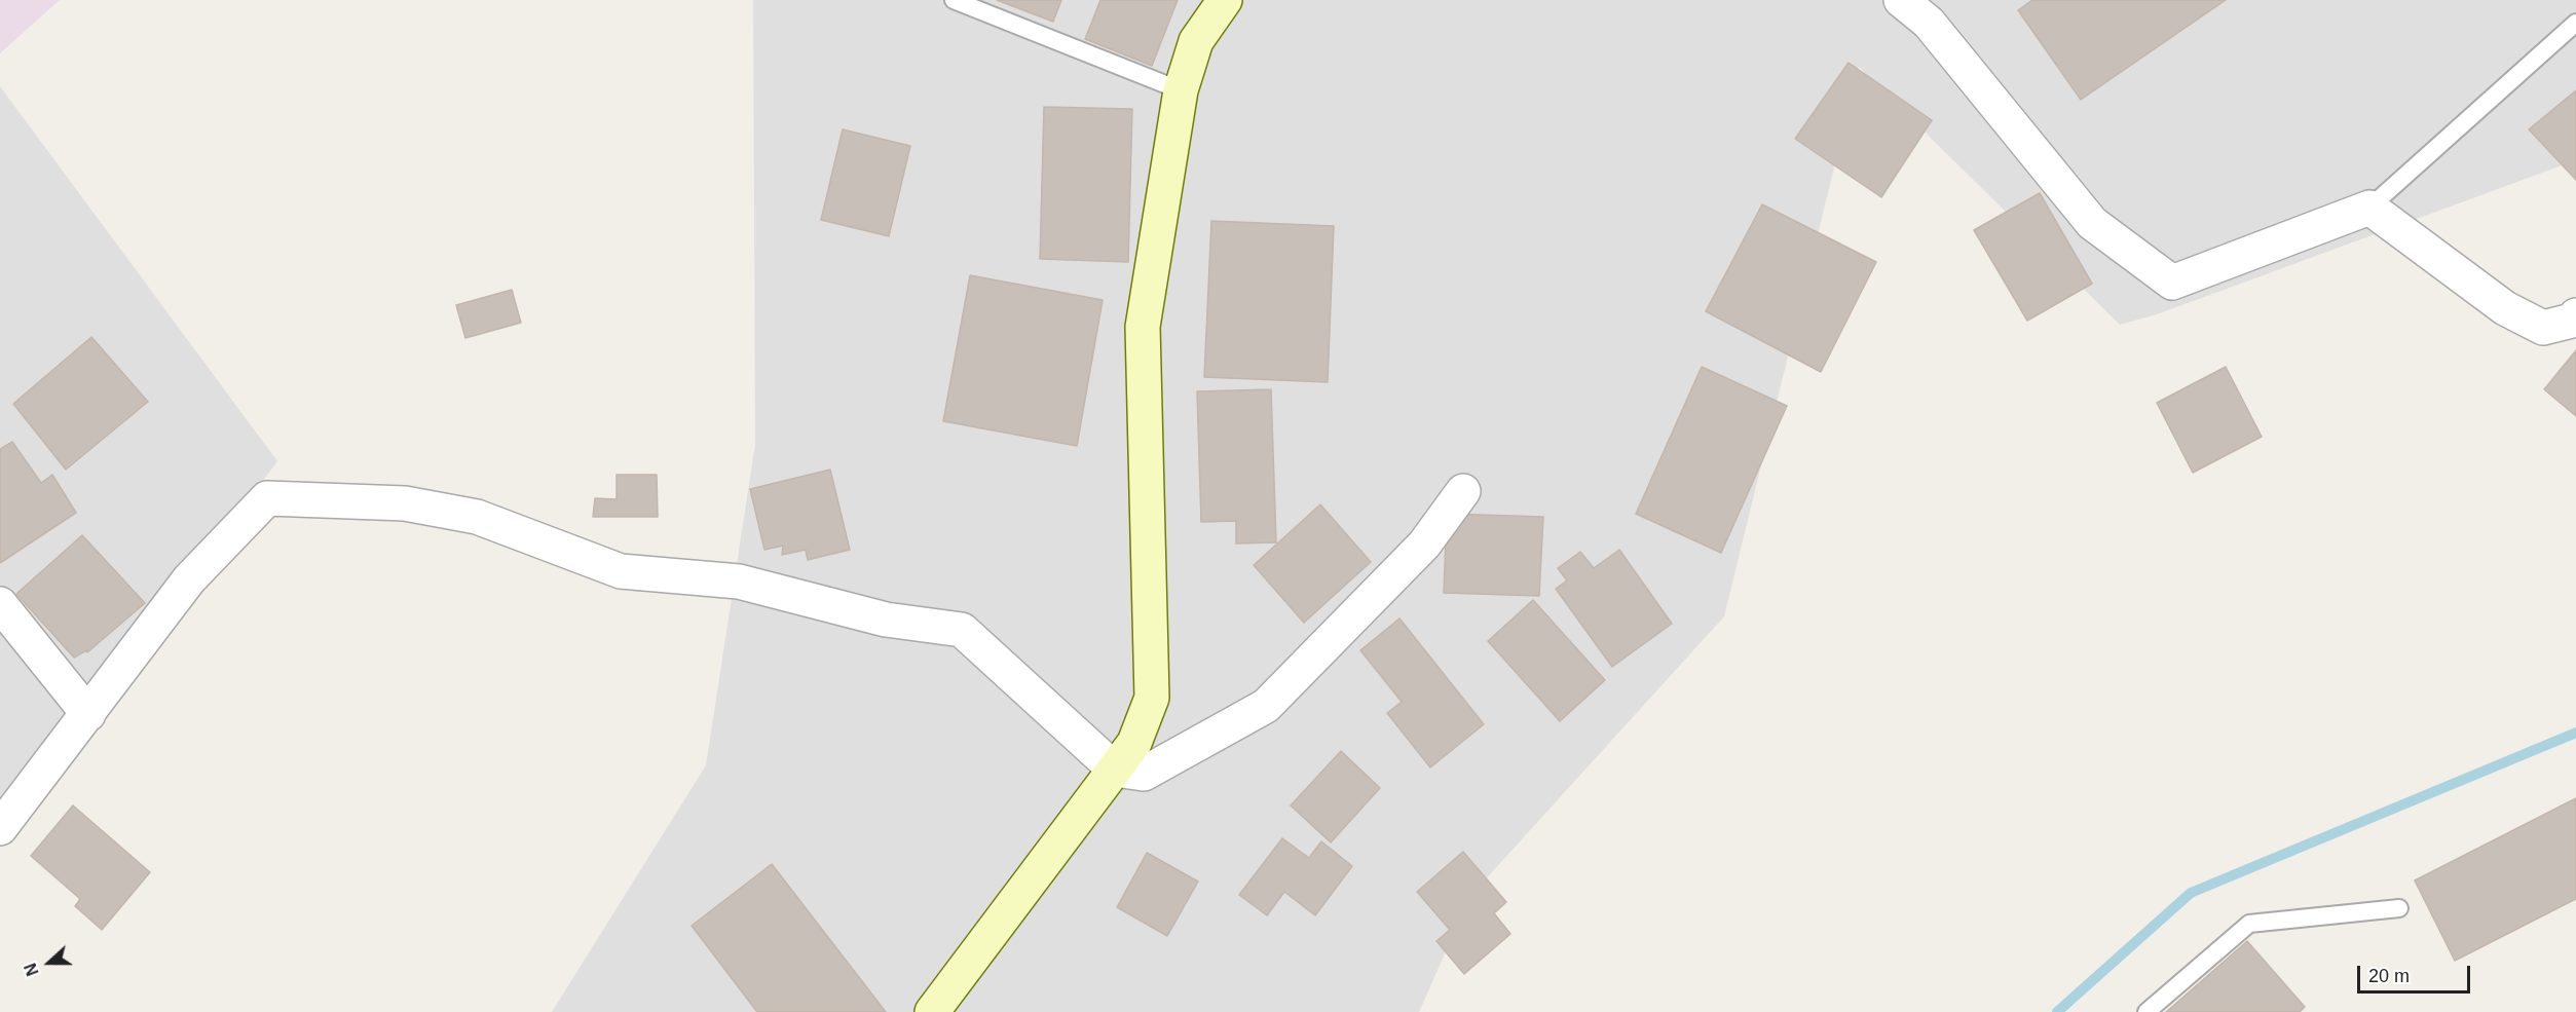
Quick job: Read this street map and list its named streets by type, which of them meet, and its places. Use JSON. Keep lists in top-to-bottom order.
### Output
{
  "scale_bar": "20 m",
  "north": "left"
}
